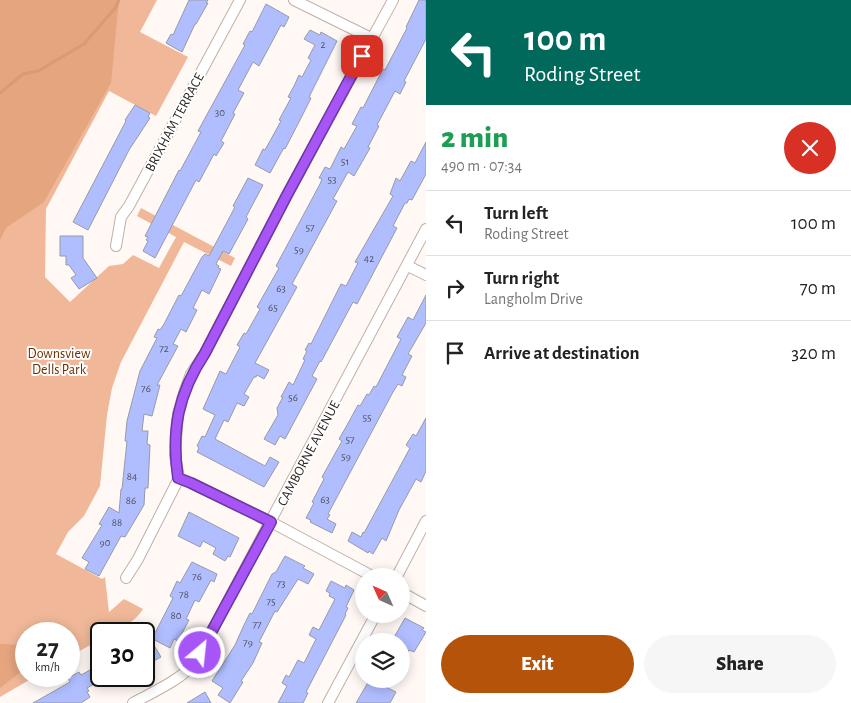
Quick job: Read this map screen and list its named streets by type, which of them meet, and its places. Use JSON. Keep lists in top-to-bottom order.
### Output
{
  "streets": {
    "street": ["BRIXHAM TERRACE", "CAMBORNE AVENUE"]
  },
  "parks": ["Downsview Dells Park"],
  "house_numbers": [
    "2",
    "30",
    "51",
    "53",
    "57",
    "59",
    "42",
    "63",
    "65",
    "72",
    "76",
    "56",
    "55",
    "57",
    "59",
    "84",
    "63",
    "86",
    "88",
    "90",
    "76",
    "73",
    "78",
    "75",
    "80",
    "77",
    "79"
  ],
  "north": "top left",
  "page": {
    "turn": ["100 m", "Roding Street"],
    "heading": ["2 min", "490 m · 07:34"],
    "list": [
      {
        "name": "Turn left",
        "note": "Roding Street",
        "value": "100 m"
      },
      {
        "name": "Turn right",
        "note": "Langholm Drive",
        "value": "70 m"
      },
      {
        "name": "Arrive at destination",
        "value": "320 m"
      }
    ],
    "speed": "27 km/h",
    "limit": "30",
    "buttons": ["Exit", "Share"]
  }
}
